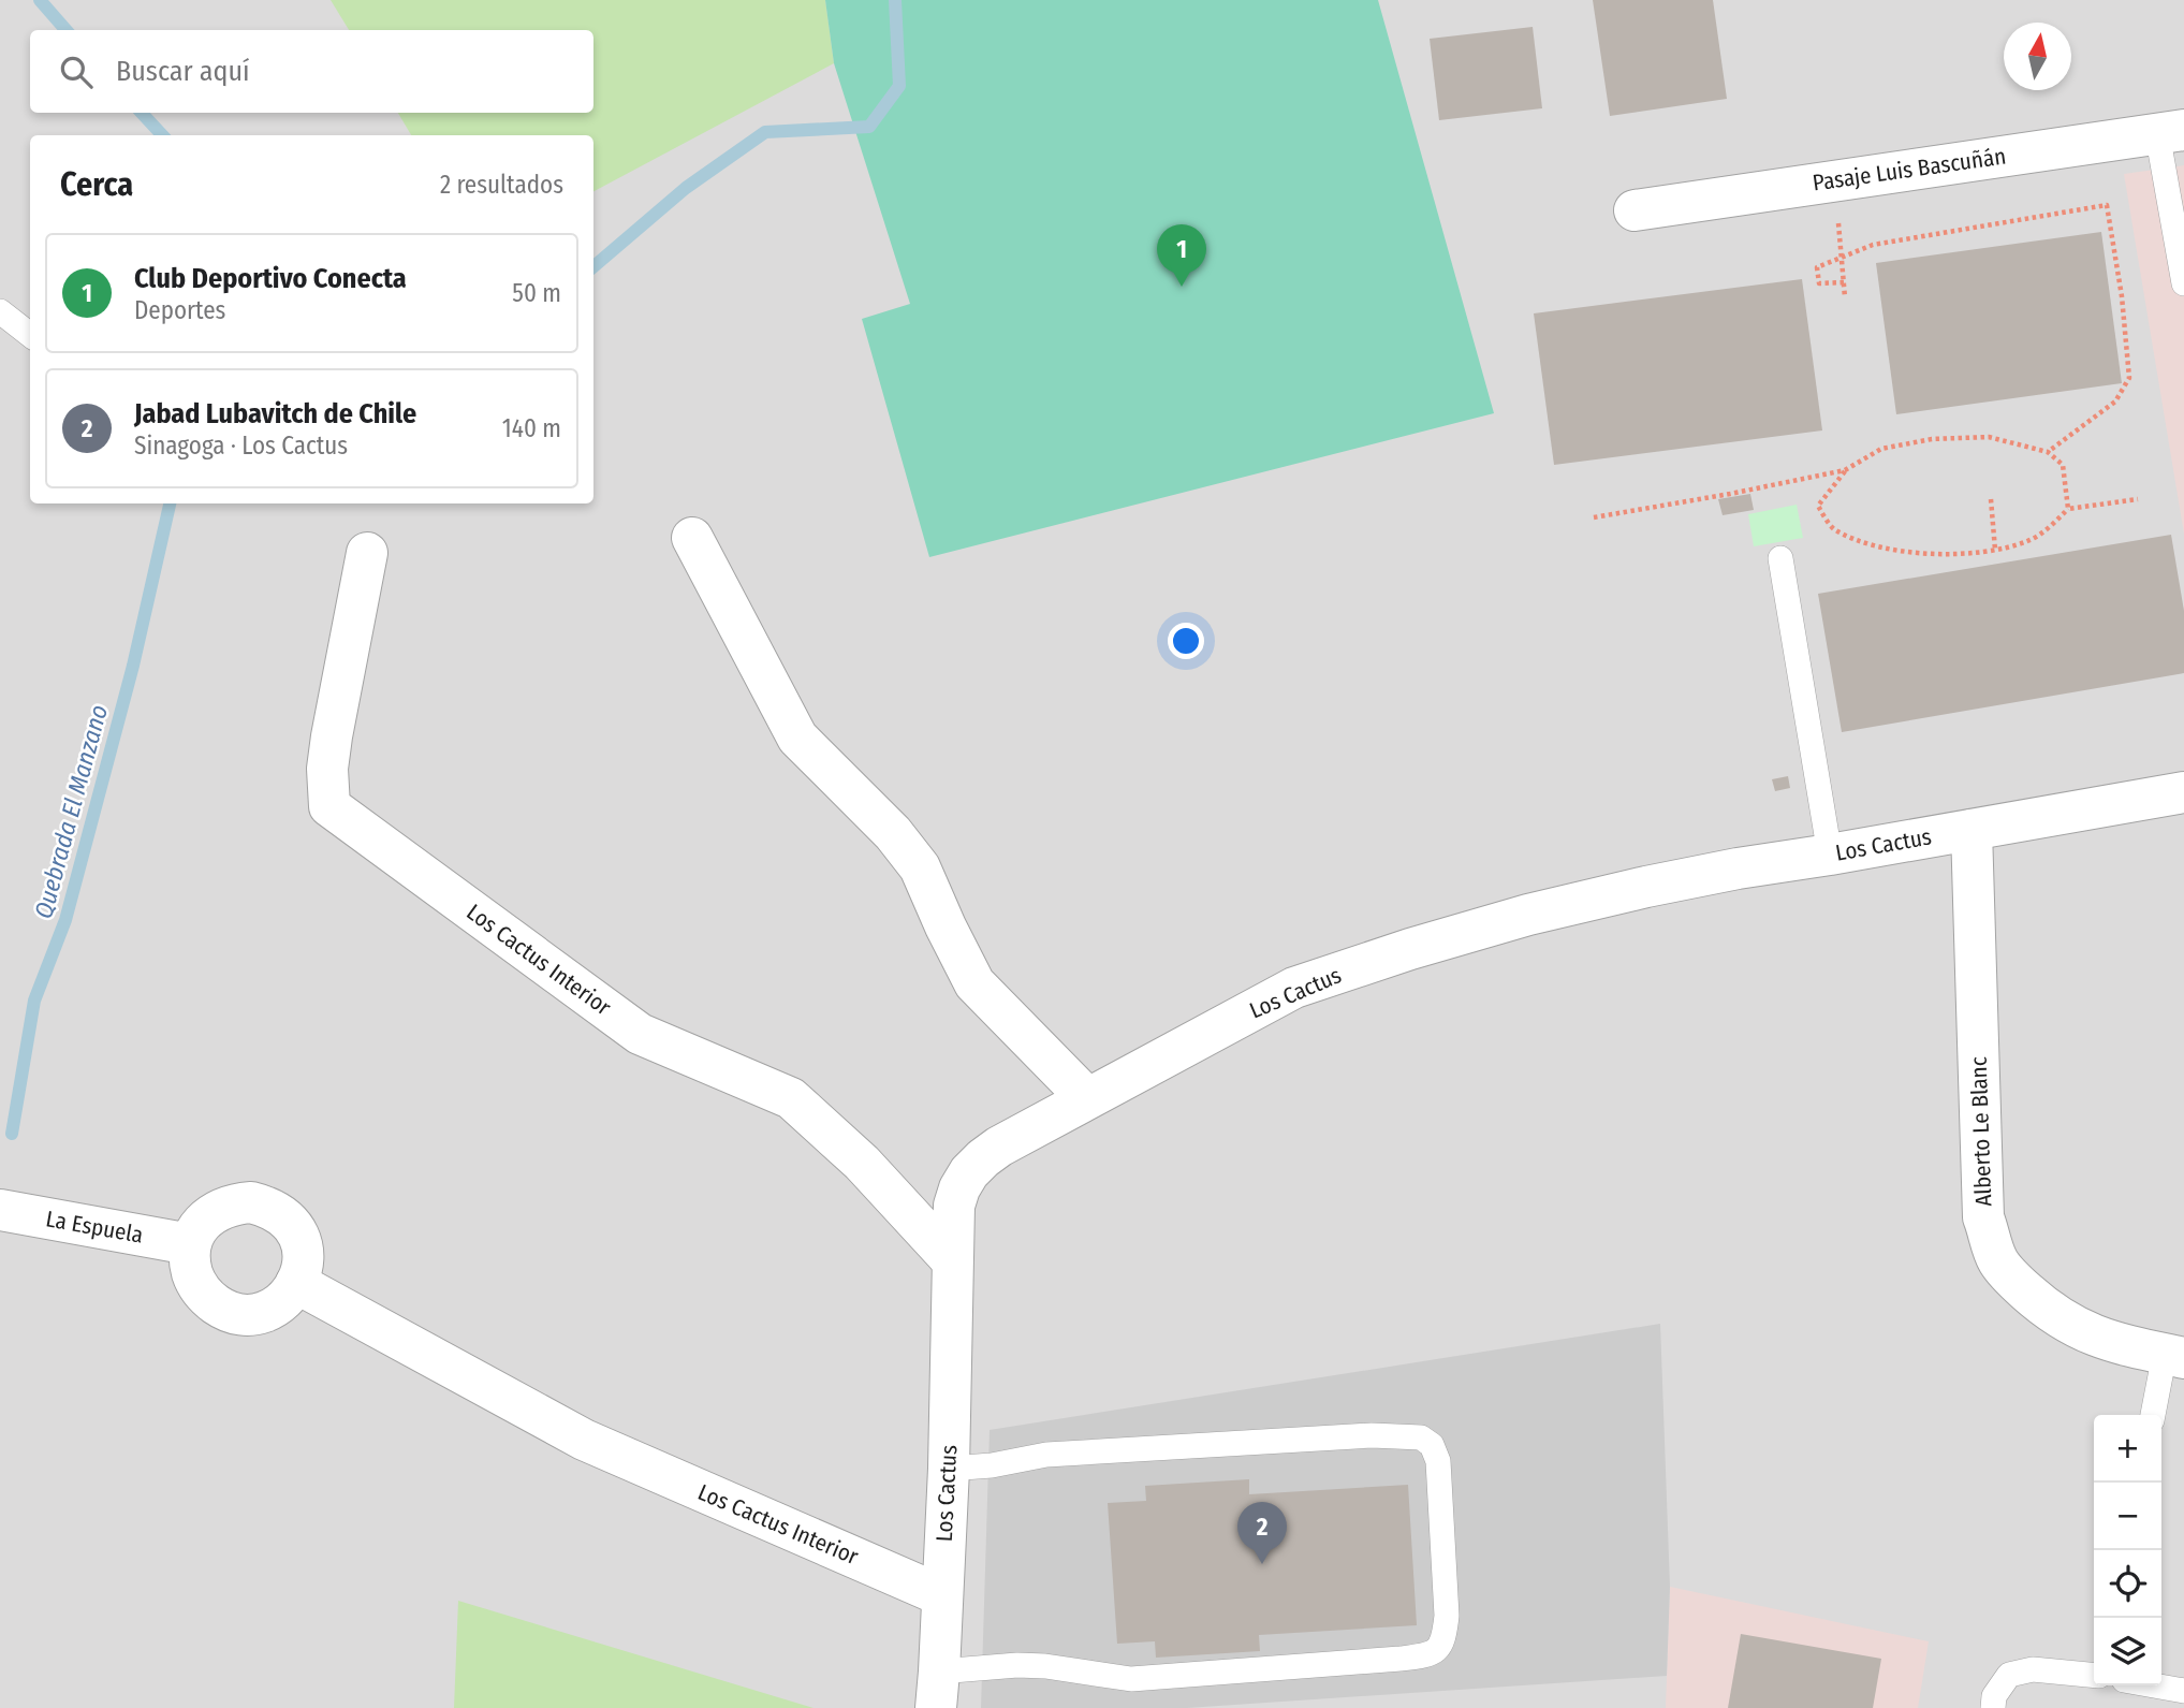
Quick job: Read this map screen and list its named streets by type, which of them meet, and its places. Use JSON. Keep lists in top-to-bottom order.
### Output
{
  "streets": {
    "street": [
      "Pasaje Luis Bascuñán",
      "Los Cactus",
      "Los Cactus Interior",
      "Alberto Le Blanc",
      "La Espuela"
    ]
  },
  "crossings": [
    ["Los Cactus", "Los Cactus Interior"],
    ["Los Cactus", "Alberto Le Blanc"],
    ["Los Cactus Interior", "La Espuela"]
  ],
  "water": ["Quebrada El Manzano"],
  "north": "top",
  "page": {
    "search": "Buscar aquí",
    "heading": ["Cerca", "2 resultados"],
    "pins": ["1", "2"],
    "list": [
      {
        "mark": "1",
        "name": "Club Deportivo Conecta",
        "note": "Deportes",
        "value": "50 m"
      },
      {
        "mark": "2",
        "name": "Jabad Lubavitch de Chile",
        "note": "Sinagoga · Los Cactus",
        "value": "140 m"
      }
    ],
    "map_buttons": ["+", "−"]
  }
}
